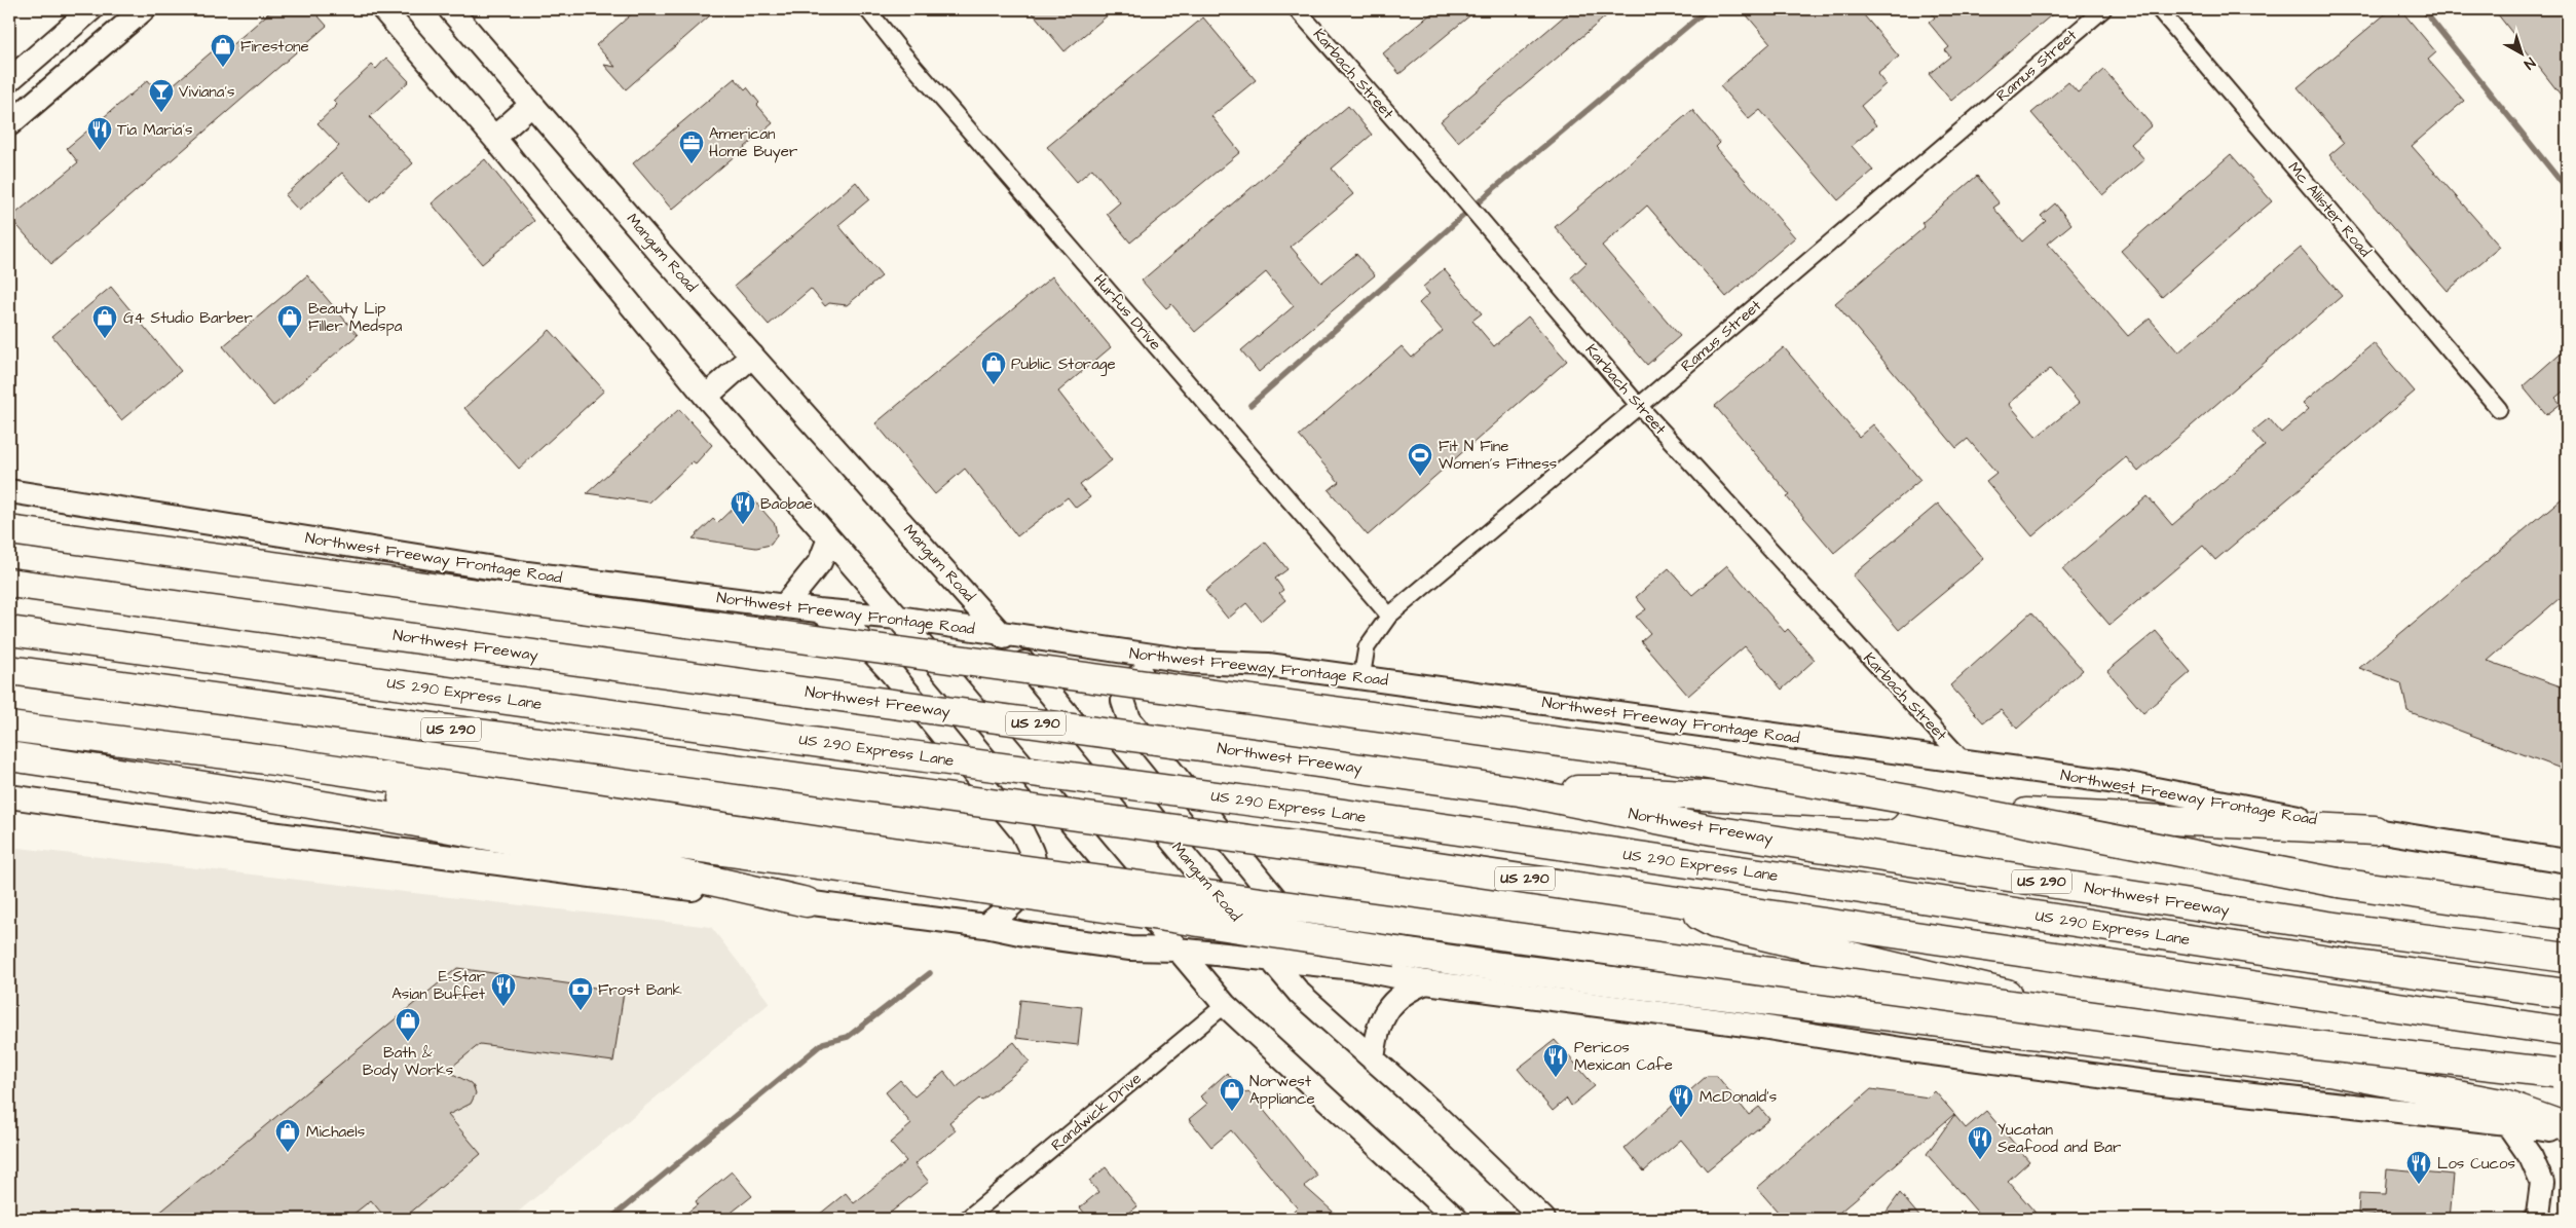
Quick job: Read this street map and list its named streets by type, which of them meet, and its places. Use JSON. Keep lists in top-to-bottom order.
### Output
{
  "streets": {
    "highway": ["Northwest Freeway", "US 290 Express Lane", "US 290"],
    "main road": ["Mangum Road", "Northwest Freeway Frontage Road"],
    "street": [
      "Ramus Street",
      "Karbach Street",
      "Mc Allister Road",
      "Hurfus Drive",
      "Randwick Drive"
    ]
  },
  "crossings": [
    ["Ramus Street", "Karbach Street"],
    ["Ramus Street", "Hurfus Drive"],
    ["Ramus Street", "Northwest Freeway Frontage Road"],
    ["Karbach Street", "Northwest Freeway Frontage Road"],
    ["Mangum Road", "Northwest Freeway Frontage Road"]
  ],
  "places": {
    "shop": [
      "Firestone",
      "G4 Studio Barber",
      "Beauty Lip Filler Medspa",
      "Public Storage",
      "Bath & Body Works",
      "Norwest Appliance",
      "Michaels"
    ],
    "bar": ["Viviana's"],
    "restaurant": [
      "Tia Maria's",
      "Baobae",
      "E-Star Asian Buffet",
      "Pericos Mexican Cafe",
      "McDonald's",
      "Yucatan Seafood and Bar",
      "Los Cucos"
    ],
    "office": ["American Home Buyer"],
    "sports": ["Fit N Fine Women's Fitness"],
    "bank": ["Frost Bank"]
  },
  "north": "bottom right"
}
